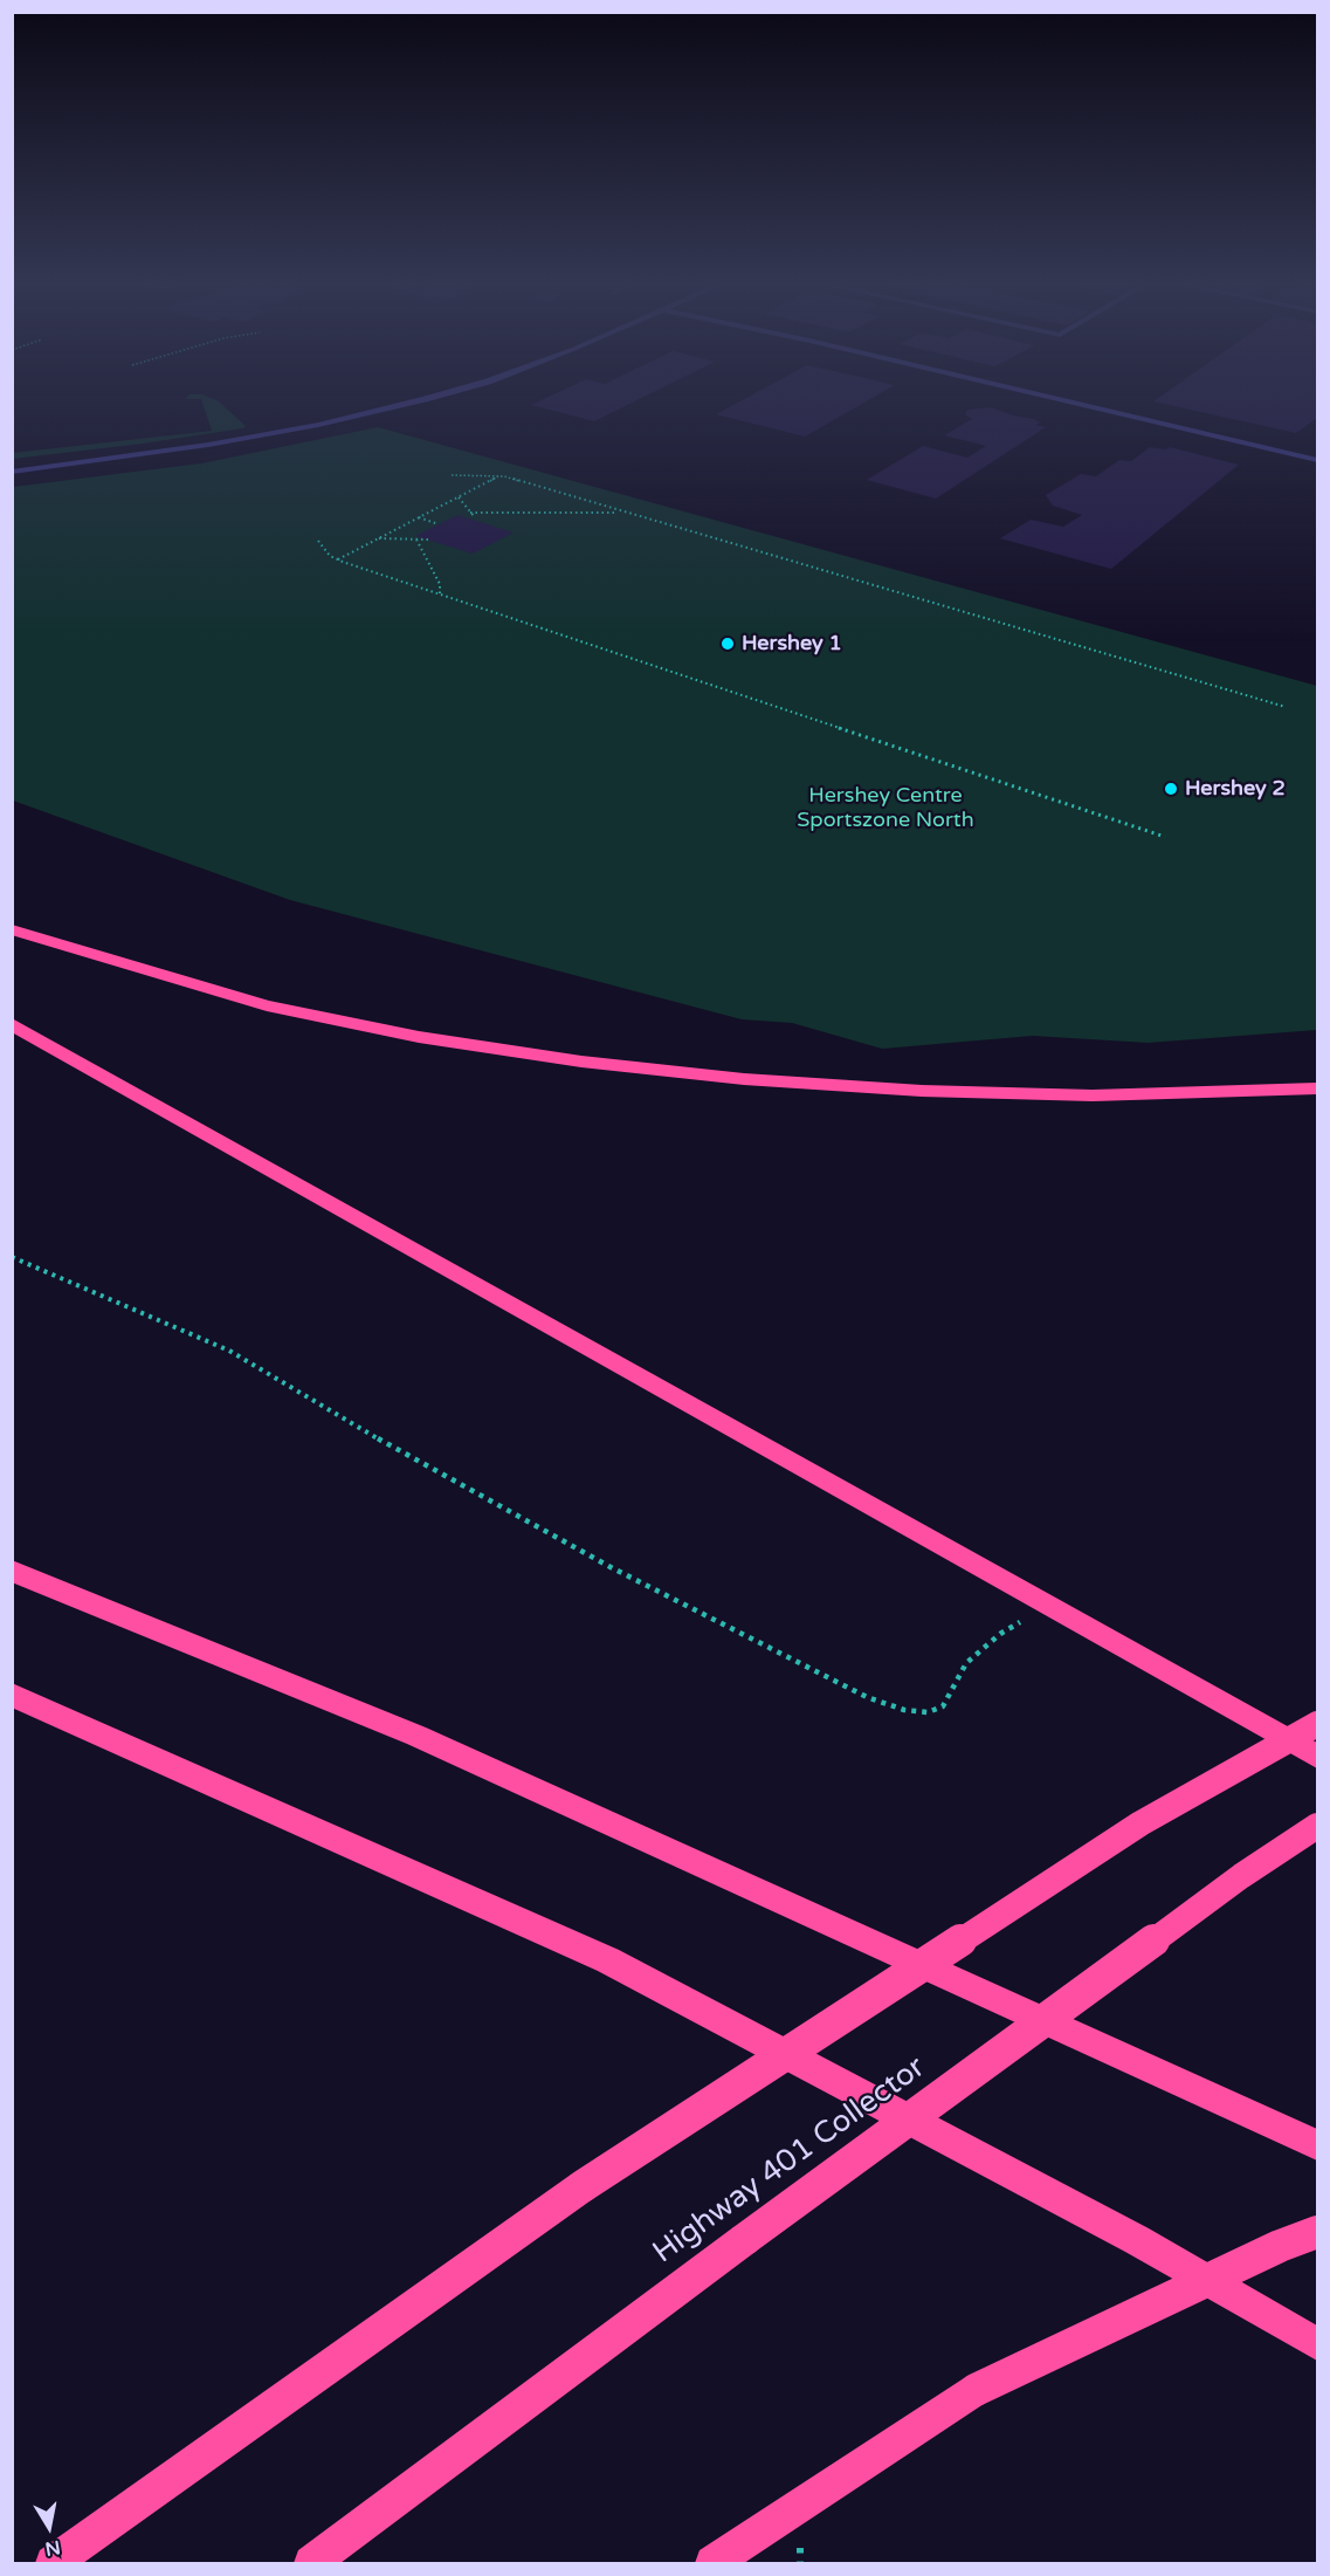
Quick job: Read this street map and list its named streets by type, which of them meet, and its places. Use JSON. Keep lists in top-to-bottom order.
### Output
{
  "streets": {
    "highway": ["Highway 401 Collector"]
  },
  "parks": ["Hershey Centre Sportszone North"],
  "places": ["Hershey 1", "Hershey 2"],
  "north": "bottom"
}
